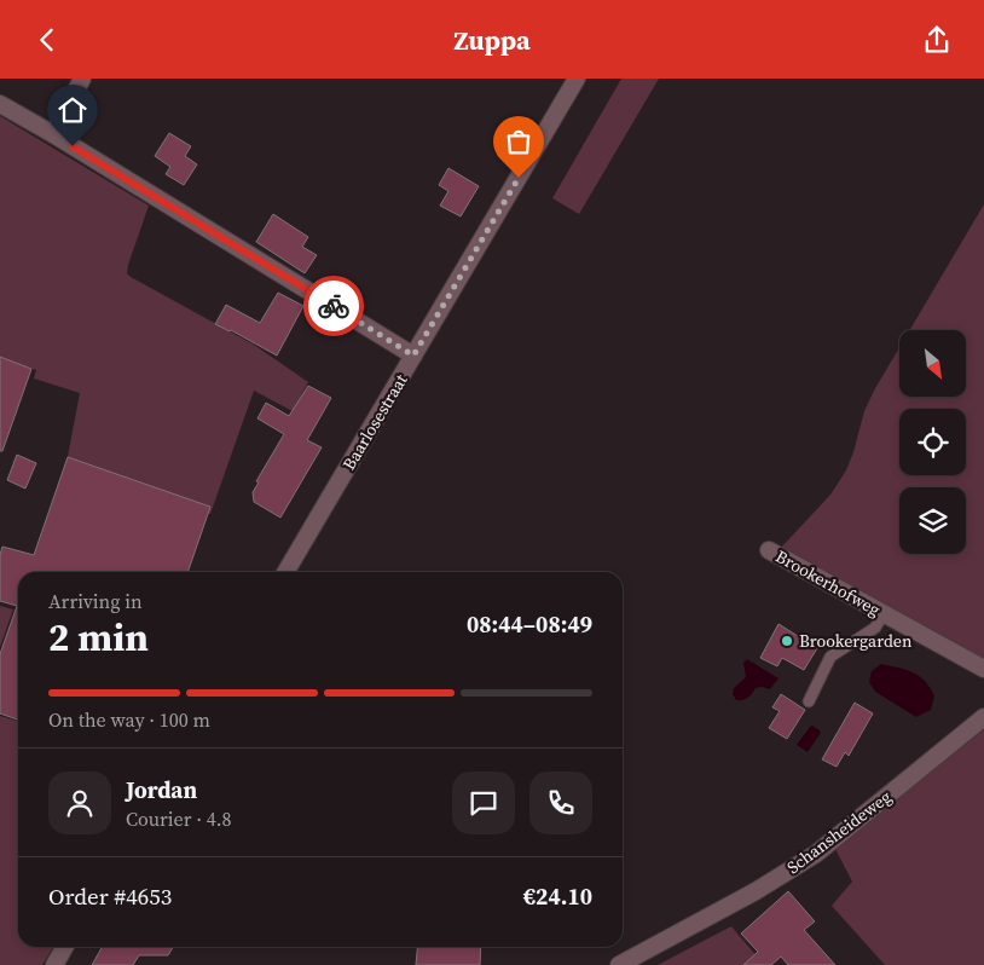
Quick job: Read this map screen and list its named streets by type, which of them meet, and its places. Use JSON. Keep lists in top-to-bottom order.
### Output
{
  "streets": {
    "street": ["Baarlosestraat", "Brookerhofweg", "Schansheideweg"]
  },
  "places": ["Brookergarden"],
  "north": "bottom right",
  "page": {
    "header": "Zuppa",
    "heading": ["2 min", "Arriving in", "08:44–08:49"],
    "panel": [
      "Jordan",
      "Courier · 4.8",
      "Order #4653",
      "€24.10"
    ],
    "bar": "On the way · 100 m"
  }
}
